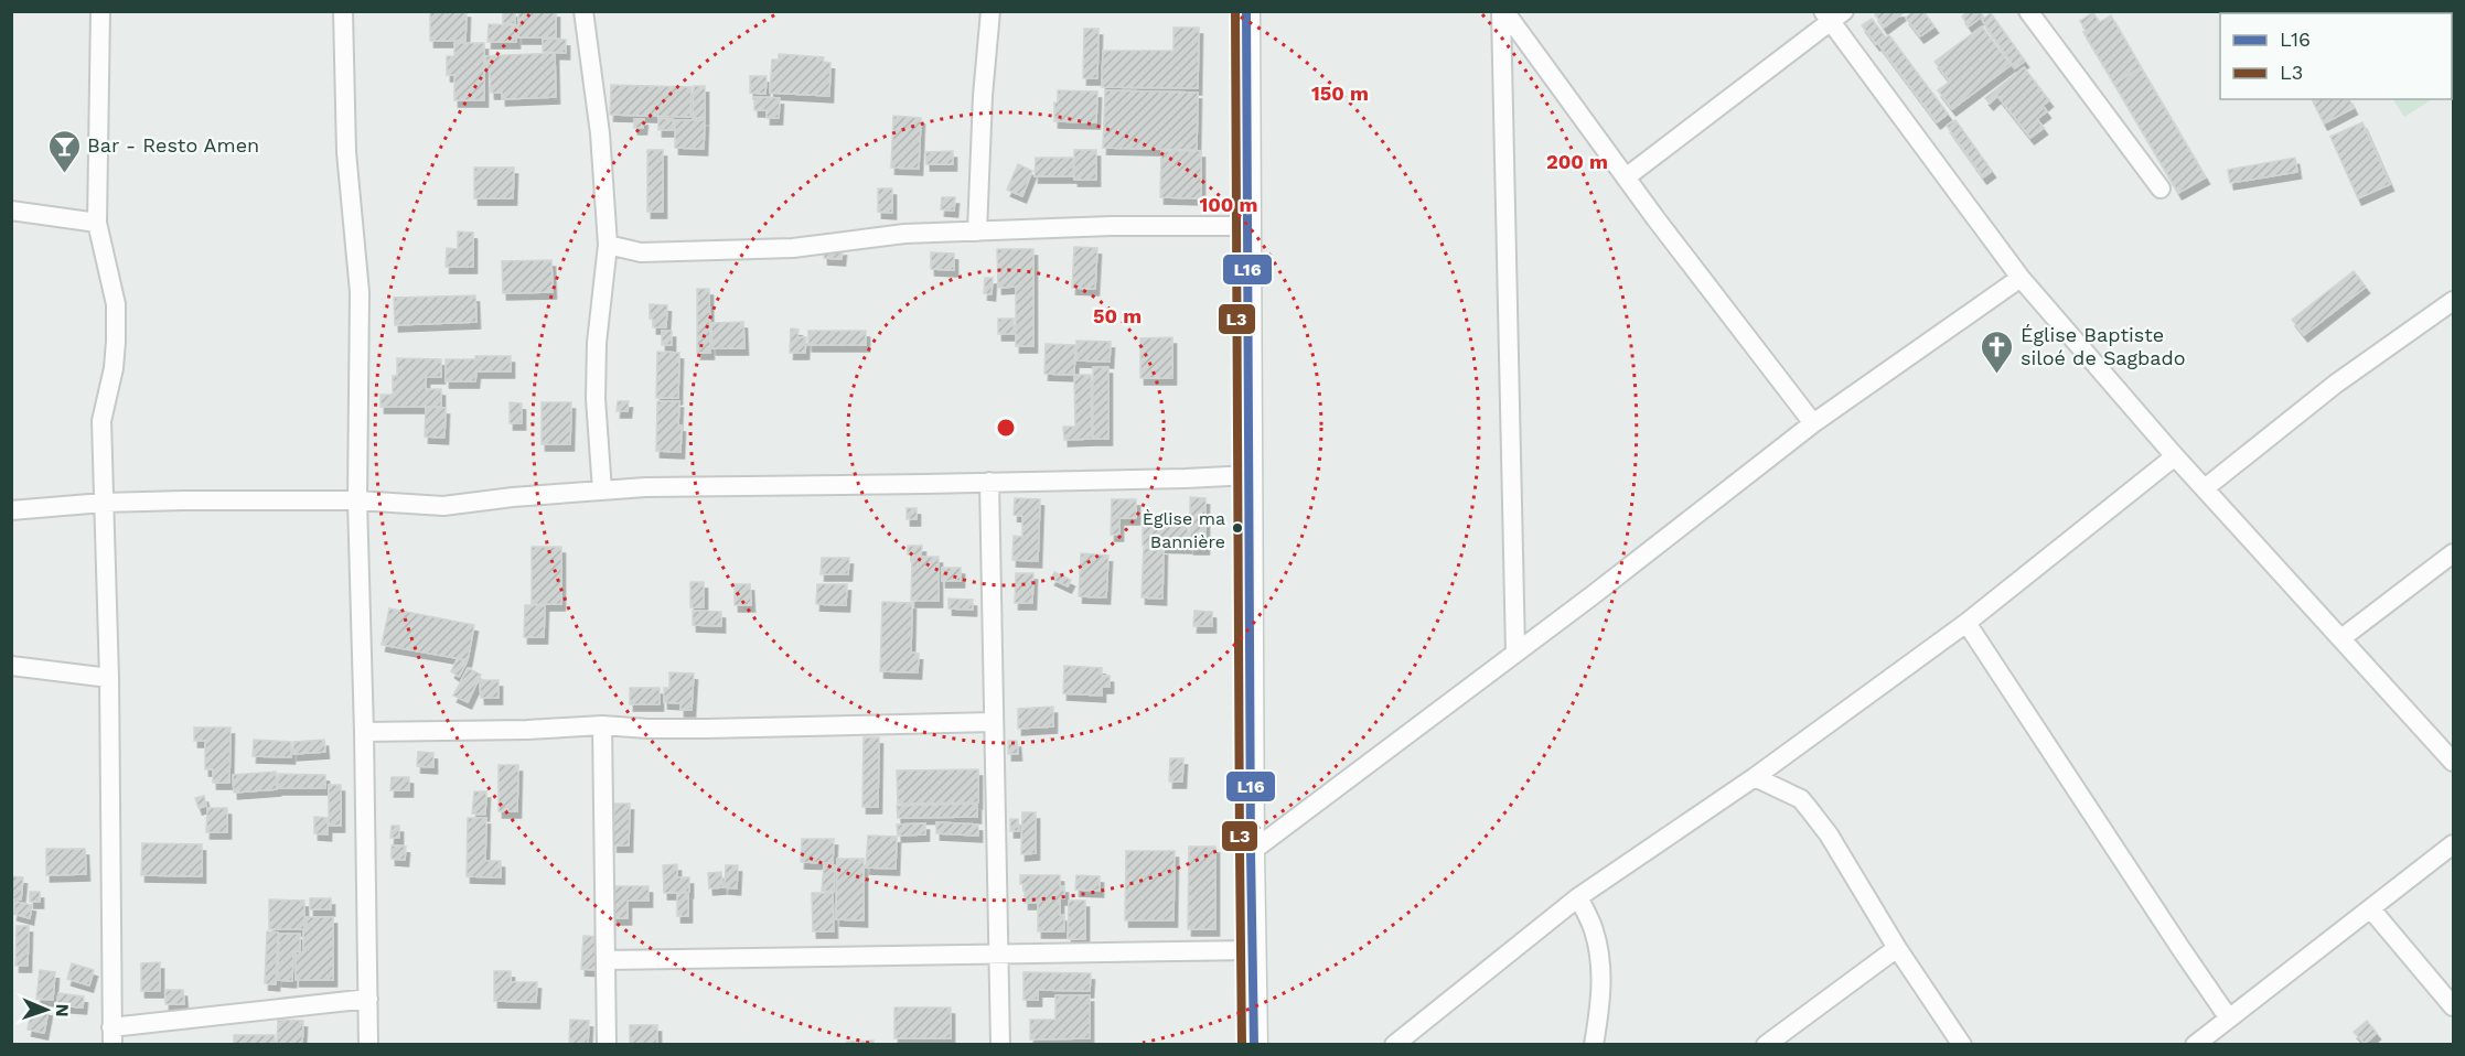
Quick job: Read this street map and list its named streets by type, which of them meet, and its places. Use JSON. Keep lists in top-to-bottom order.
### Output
{
  "places": {
    "bar": ["Bar - Resto Amen"],
    "church": ["Église Baptiste siloé de Sagbado"],
    "other": ["Èglise ma Bannière"]
  },
  "lines": ["transit line L16", "transit line L3"],
  "legend": ["L16", "L3"],
  "north": "right",
  "rings": [
    "150 m",
    "200 m",
    "100 m",
    "50 m"
  ]
}
